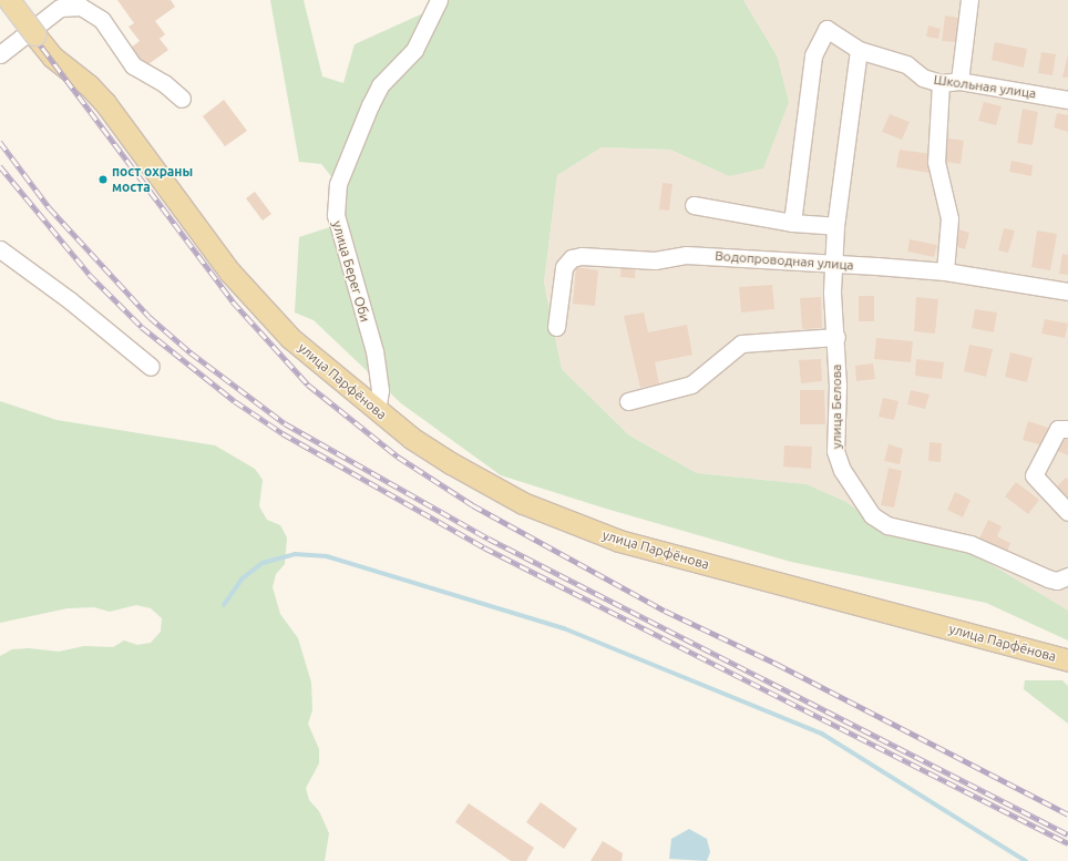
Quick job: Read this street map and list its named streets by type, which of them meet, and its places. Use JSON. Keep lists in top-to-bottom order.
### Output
{
  "streets": {
    "main road": ["улица Парфёнова"],
    "street": [
      "Школьная улица",
      "Водопроводная улица",
      "улица Берег Оби",
      "улица Белова"
    ]
  },
  "crossings": [
    ["Школьная улица", "улица Белова"],
    ["Водопроводная улица", "улица Белова"],
    ["улица Берег Оби", "улица Парфёнова"]
  ],
  "places": ["пост охраны моста"]
}
